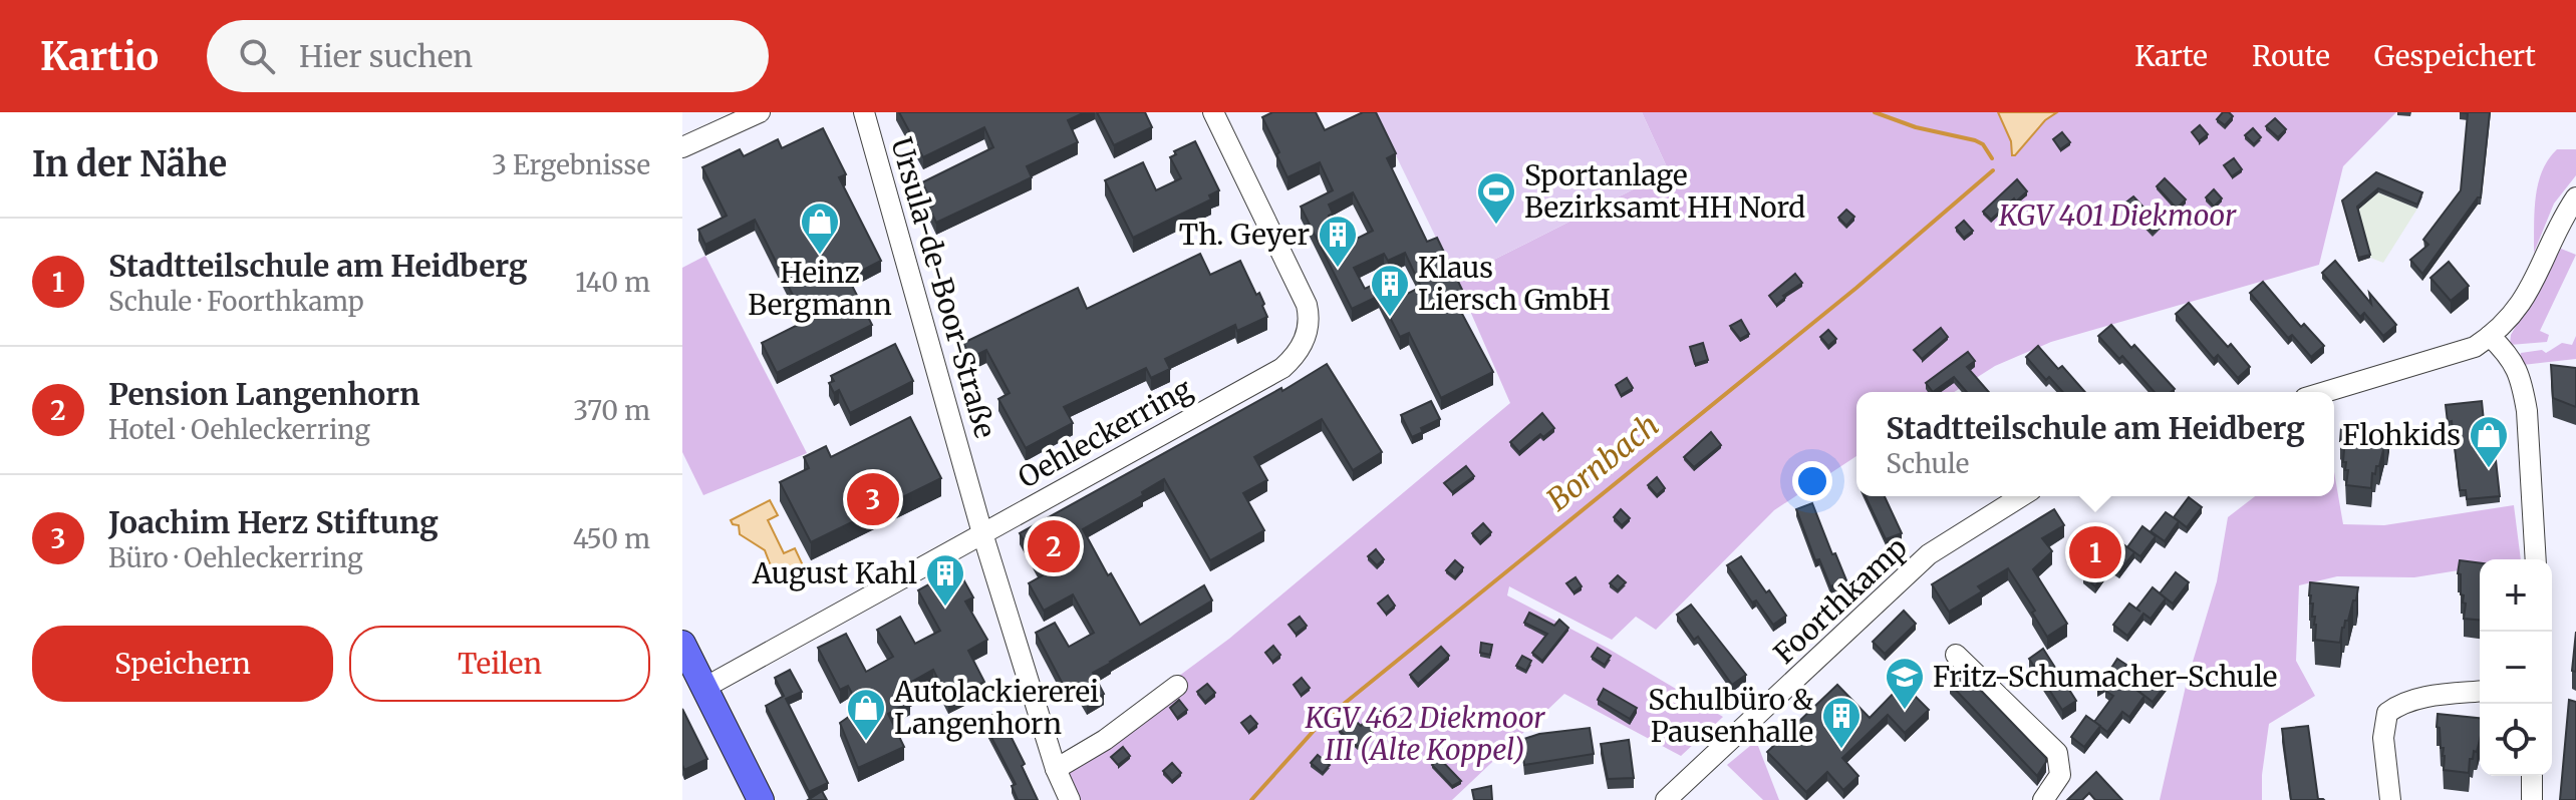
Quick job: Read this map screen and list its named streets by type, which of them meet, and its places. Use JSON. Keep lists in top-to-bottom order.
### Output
{
  "streets": {
    "street": ["Ursula-de-Boor-Straße", "Oehleckerring", "Foorthkamp"]
  },
  "crossings": [
    ["Ursula-de-Boor-Straße", "Oehleckerring"]
  ],
  "water": ["Bornbach"],
  "parks": ["KGV 401 Diekmoor", "KGV 462 Diekmoor III (Alte Koppel)"],
  "places": {
    "sports": ["Sportanlage Bezirksamt HH Nord"],
    "shop": ["Heinz Bergmann", "Flohkids", "Autolackiererei Langenhorn"],
    "building": [
      "Th. Geyer",
      "Klaus Liersch GmbH",
      "August Kahl",
      "Schulbüro & Pausenhalle"
    ],
    "school or university": ["Fritz-Schumacher-Schule"]
  },
  "page": {
    "header": "Kartio",
    "search": "Hier suchen",
    "nav": ["Karte", "Route", "Gespeichert"],
    "heading": ["In der Nähe", "3 Ergebnisse"],
    "list": [
      {
        "mark": "1",
        "name": "Stadtteilschule am Heidberg",
        "note": "Schule · Foorthkamp",
        "value": "140 m"
      },
      {
        "mark": "2",
        "name": "Pension Langenhorn",
        "note": "Hotel · Oehleckerring",
        "value": "370 m"
      },
      {
        "mark": "3",
        "name": "Joachim Herz Stiftung",
        "note": "Büro · Oehleckerring",
        "value": "450 m"
      }
    ],
    "popup": ["Stadtteilschule am Heidberg", "Schule"],
    "pins": ["3", "2", "1"],
    "map_buttons": ["+", "−"],
    "buttons": ["Speichern", "Teilen"]
  }
}
